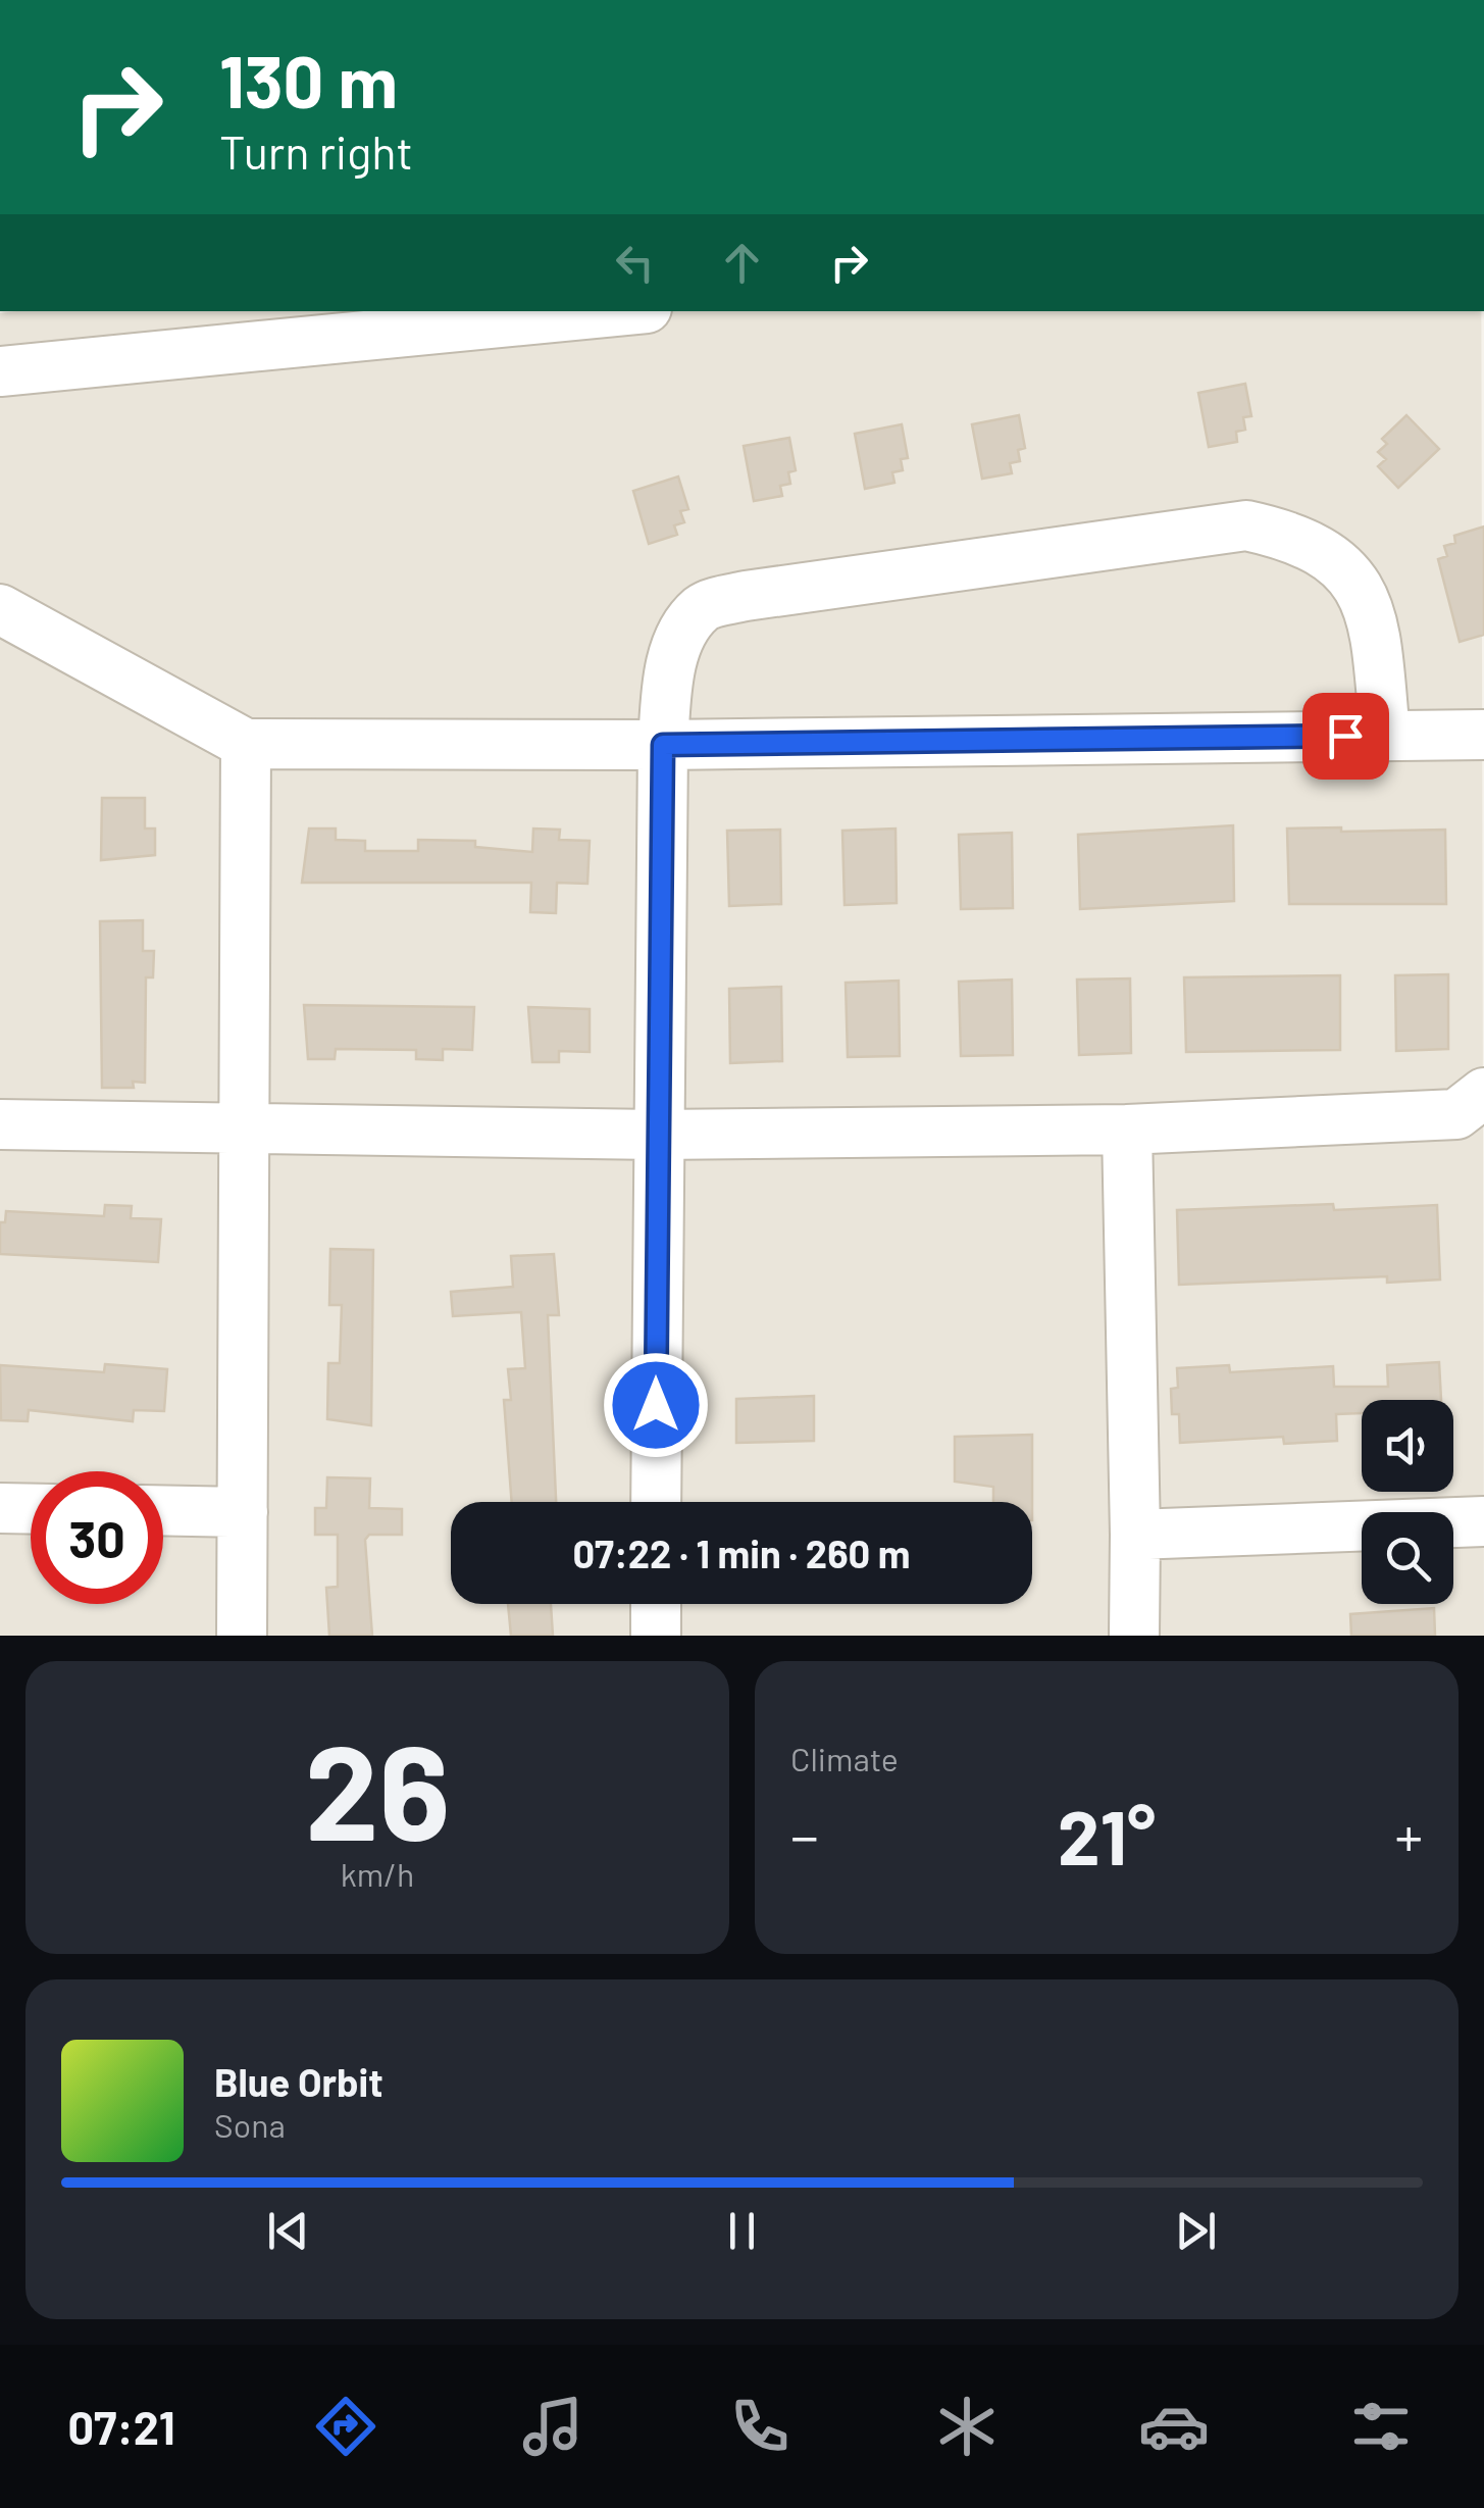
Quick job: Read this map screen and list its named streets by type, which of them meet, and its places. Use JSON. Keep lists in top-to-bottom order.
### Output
{
  "page": {
    "turn": ["130 m", "Turn right"],
    "limit": "30",
    "trip": "07:22 · 1 min · 260 m",
    "tile": [
      ["26", "km/h"],
      "Climate"
    ],
    "heat": ["−", "21°", "+"],
    "song": ["Blue Orbit", "Sona"],
    "tabs": "07:21"
  }
}
